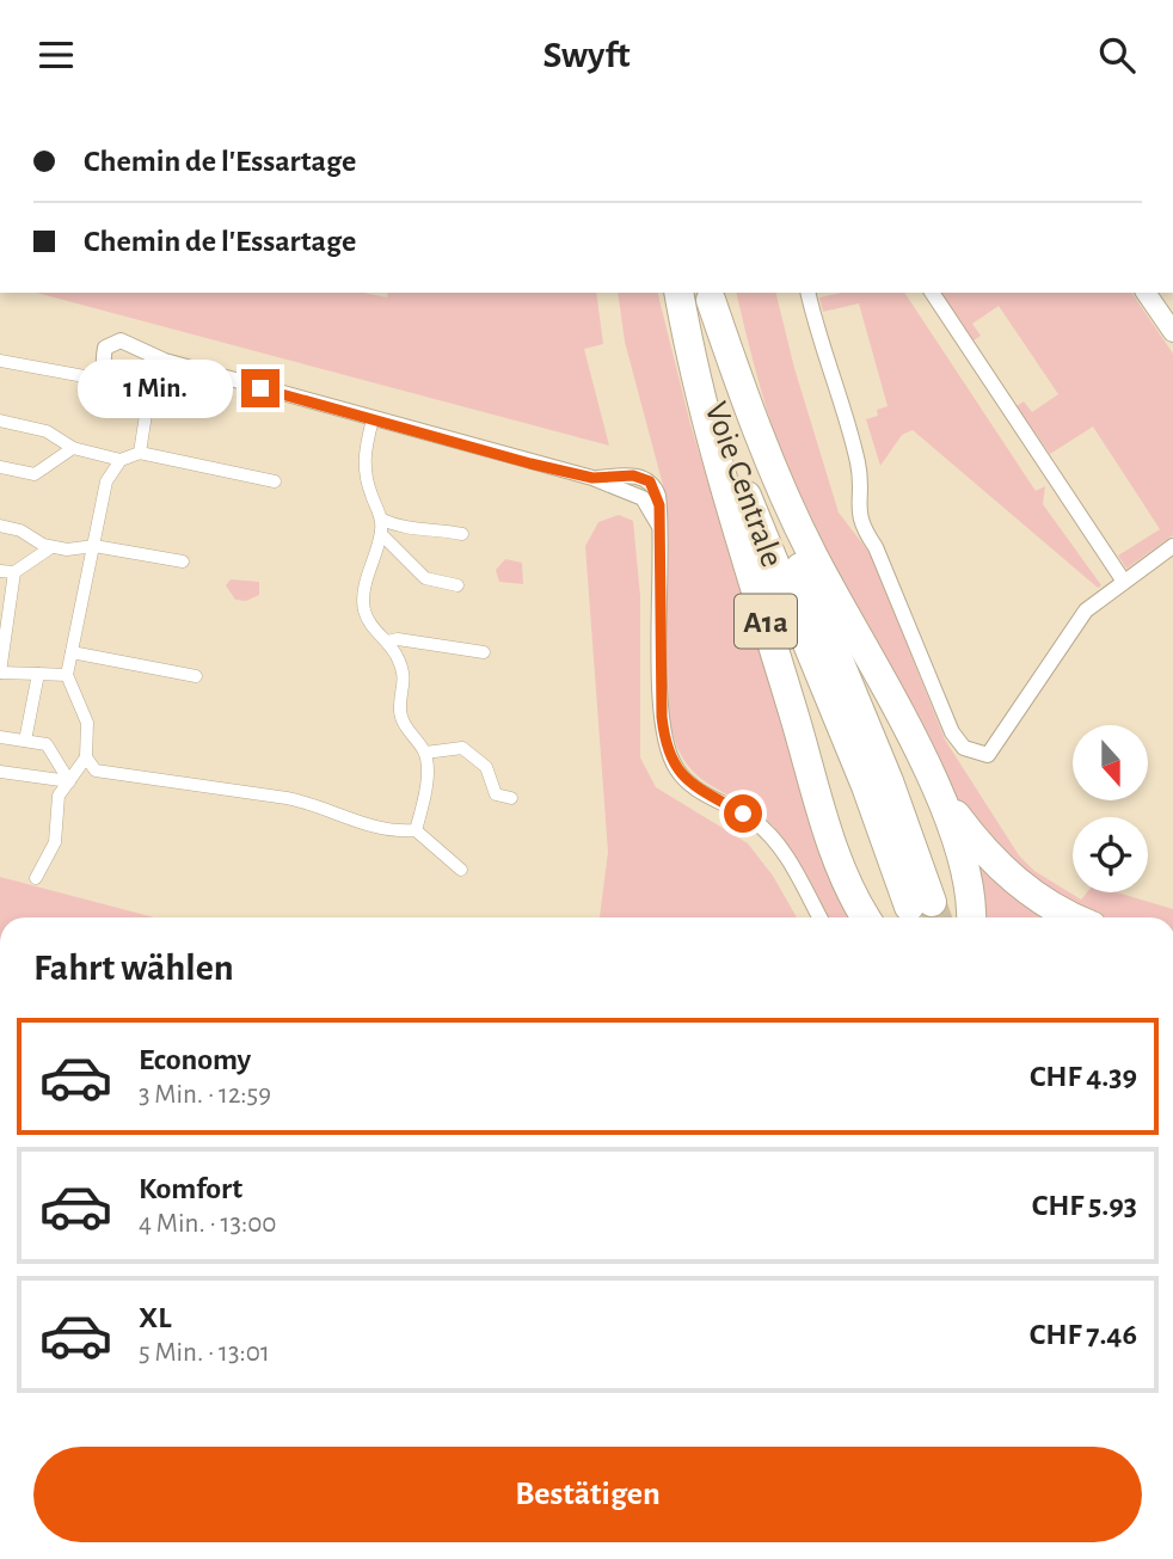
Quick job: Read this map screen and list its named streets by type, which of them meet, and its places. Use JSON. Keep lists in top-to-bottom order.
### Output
{
  "streets": {
    "highway": ["Voie Centrale", "A1a"]
  },
  "crossings": [
    ["Voie Centrale", "A1a"]
  ],
  "north": "bottom",
  "page": {
    "header": "Swyft",
    "banner": ["Chemin de l'Essartage", "Chemin de l'Essartage"],
    "bubble": "1 Min.",
    "heading": "Fahrt wählen",
    "list": [
      {
        "name": "Economy",
        "note": "3 Min. · 12:59",
        "value": "CHF 4.39"
      },
      {
        "name": "Komfort",
        "note": "4 Min. · 13:00",
        "value": "CHF 5.93"
      },
      {
        "name": "XL",
        "note": "5 Min. · 13:01",
        "value": "CHF 7.46"
      }
    ],
    "buttons": "Bestätigen"
  }
}
